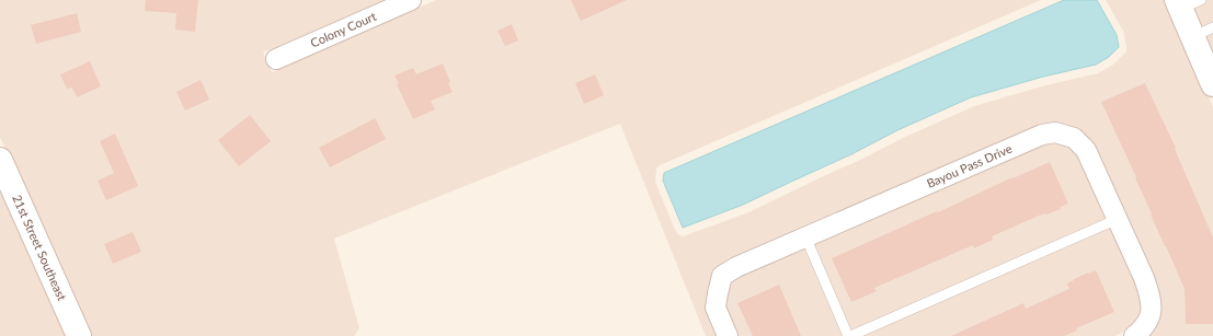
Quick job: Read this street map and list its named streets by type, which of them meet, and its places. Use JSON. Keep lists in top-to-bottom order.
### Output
{
  "streets": {
    "street": ["Colony Court", "Bayou Pass Drive", "21st Street Southeast"]
  }
}
